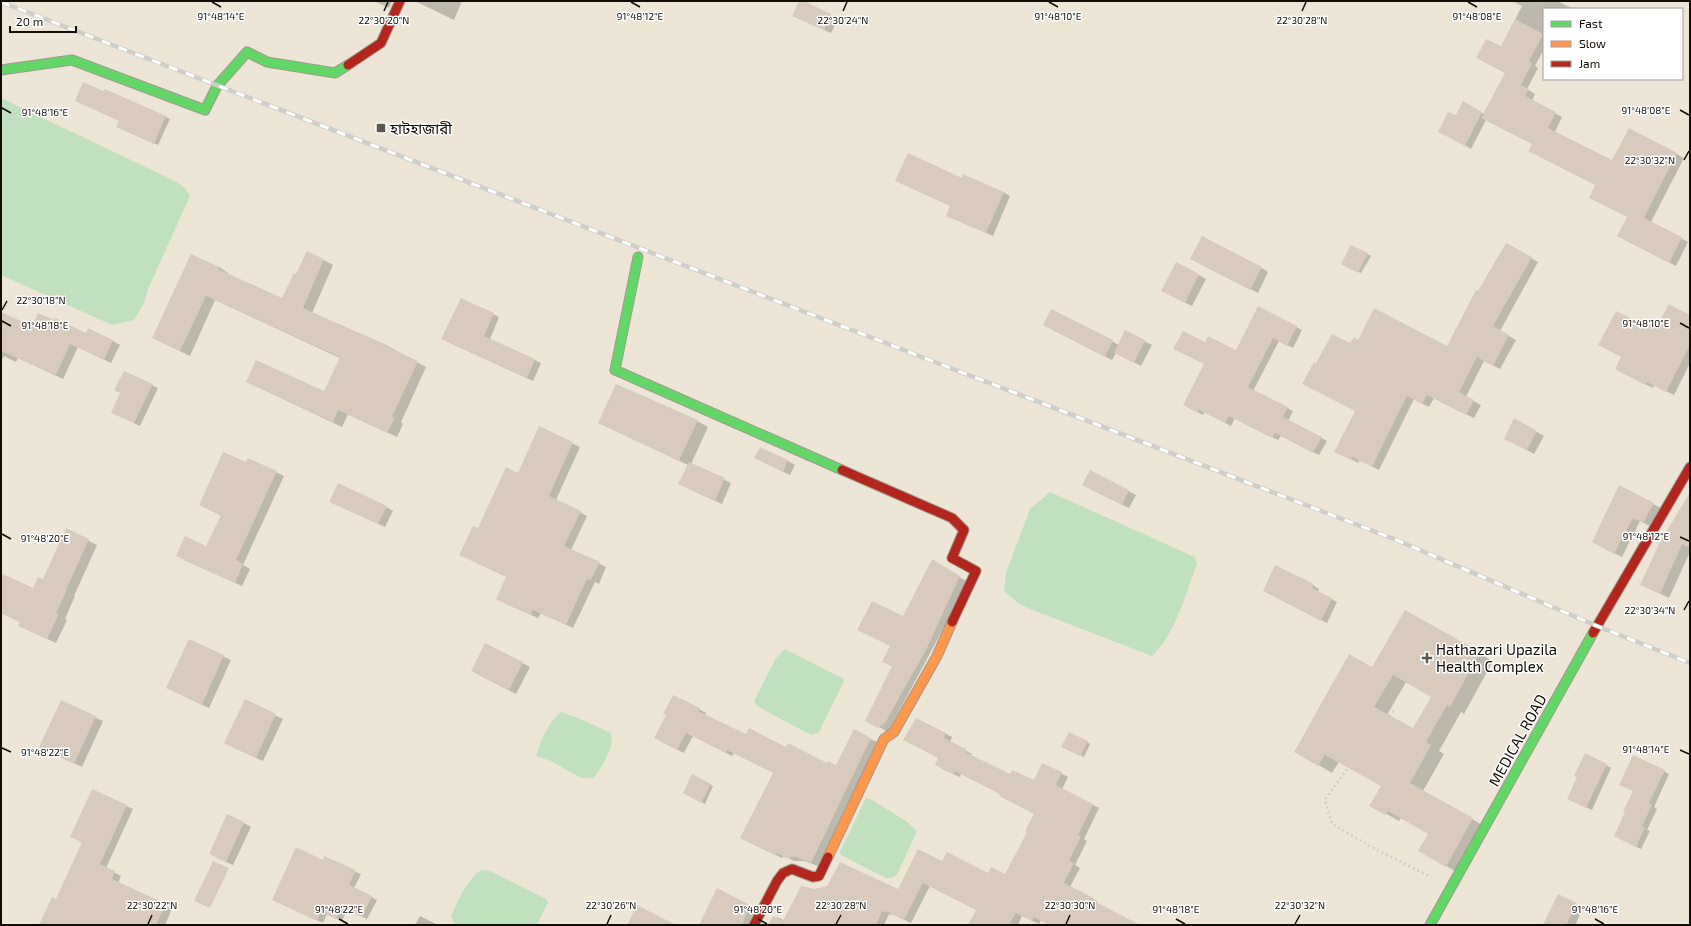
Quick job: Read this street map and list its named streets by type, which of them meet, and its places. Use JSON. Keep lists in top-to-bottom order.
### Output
{
  "streets": {
    "street": ["MEDICAL ROAD"]
  },
  "places": {
    "transit": ["হাটহাজারী"],
    "health": ["Hathazari Upazila Health Complex"]
  },
  "legend": ["Fast", "Slow", "Jam"],
  "scale_bar": "20 m",
  "coordinates": [
    "91°48'14\"E",
    "91°48'12\"E",
    "91°48'10\"E",
    "91°48'08\"E",
    "22°30'20\"N",
    "22°30'24\"N",
    "22°30'28\"N",
    "91°48'16\"E",
    "22°30'32\"N",
    "22°30'18\"N",
    "91°48'18\"E",
    "91°48'20\"E",
    "22°30'34\"N",
    "91°48'22\"E",
    "22°30'22\"N",
    "22°30'26\"N",
    "22°30'30\"N"
  ]
}
